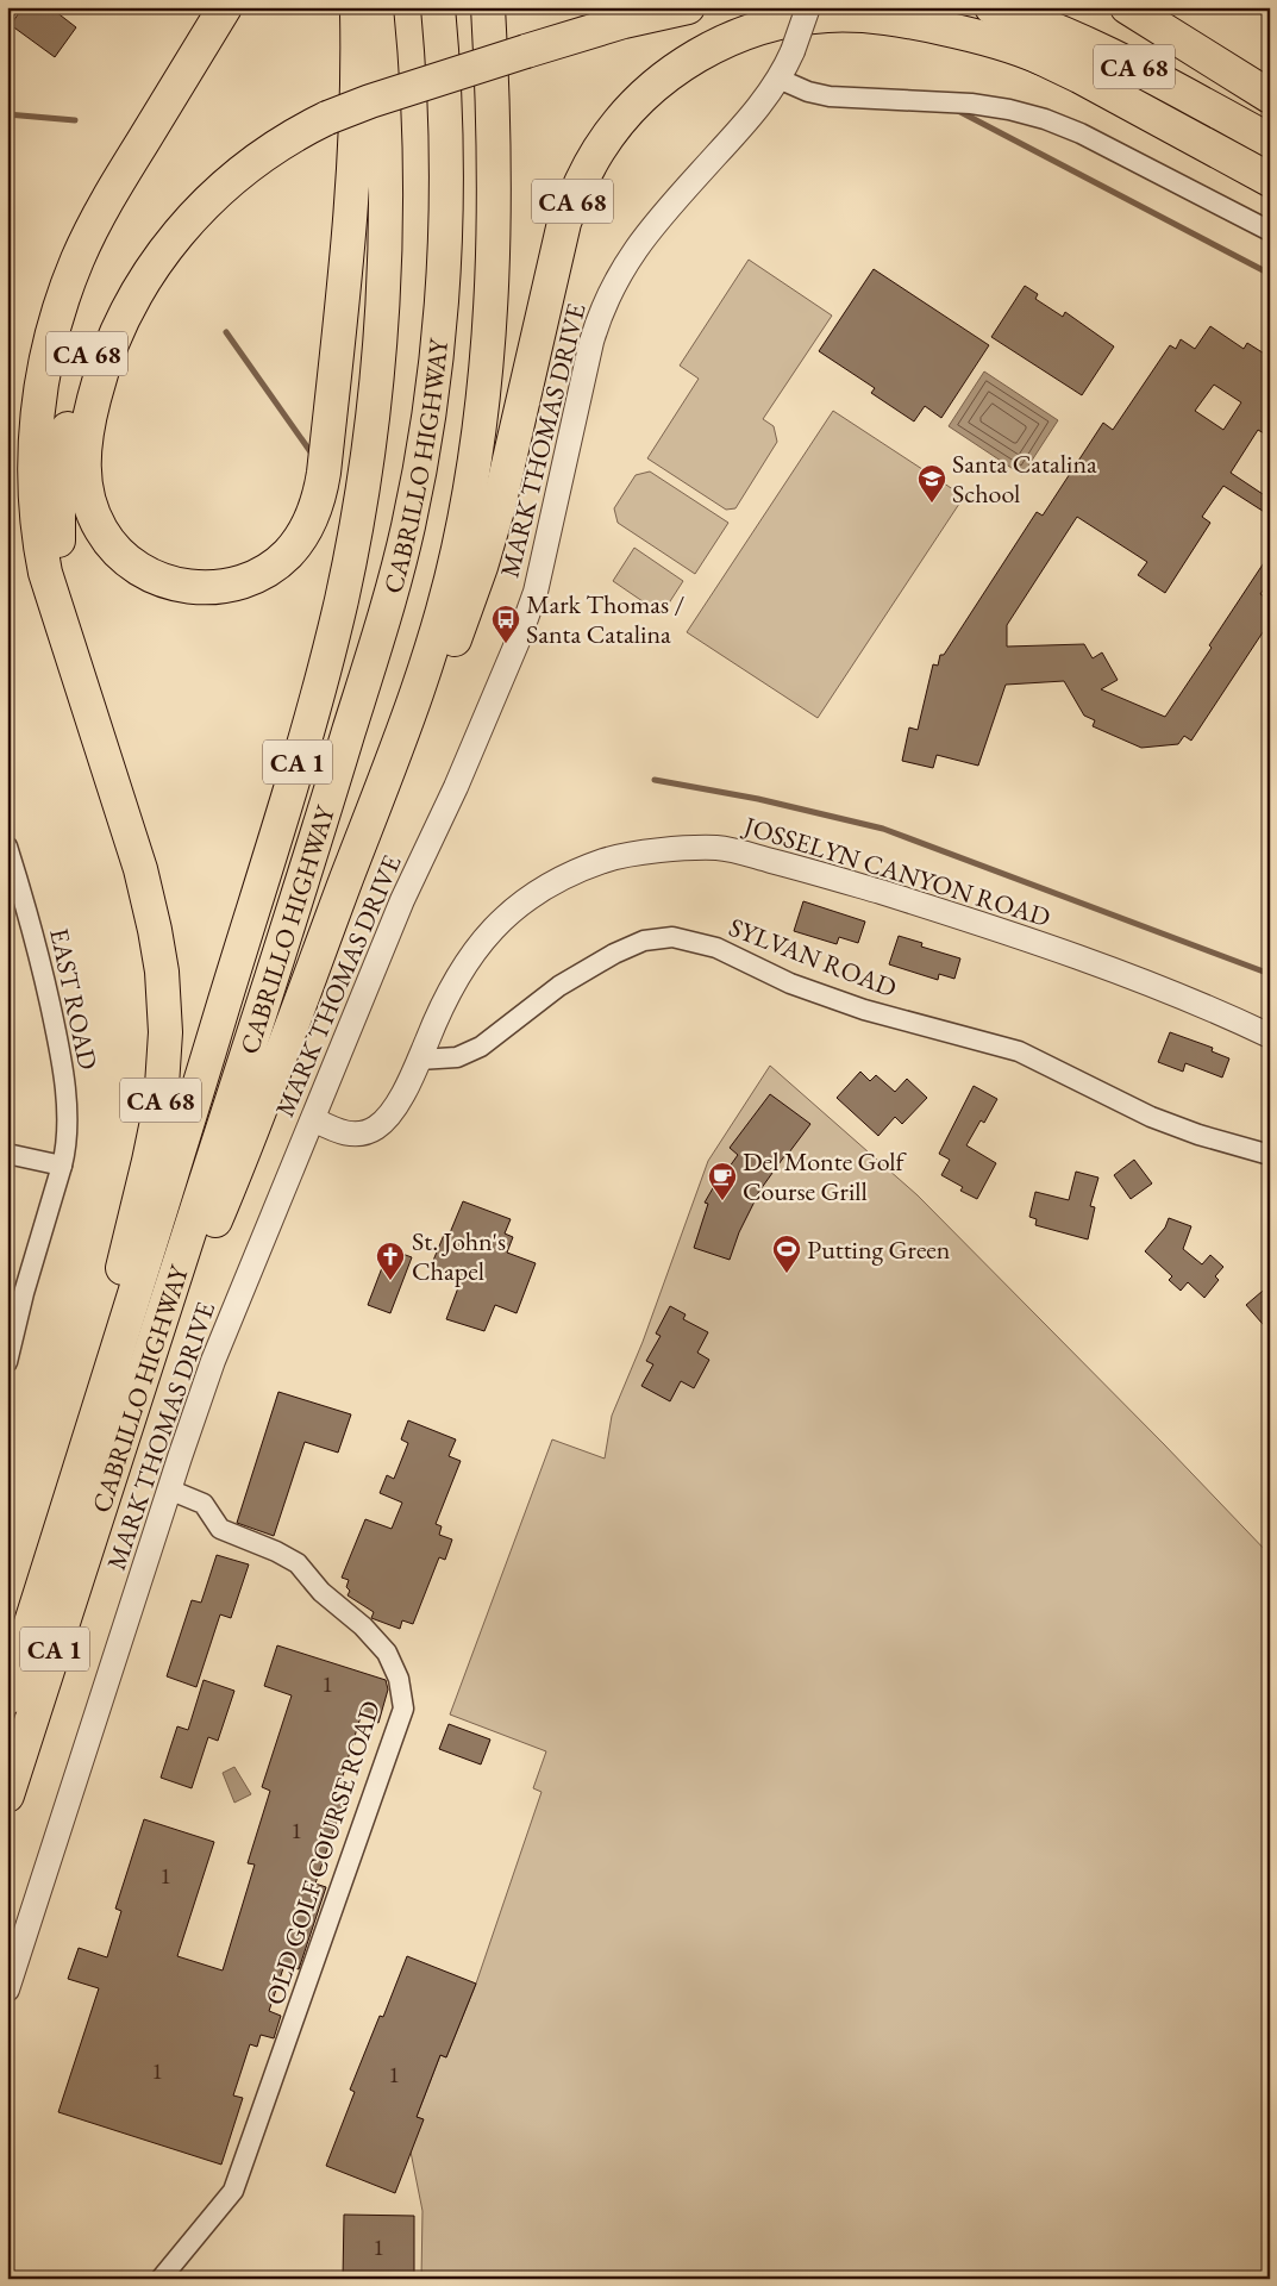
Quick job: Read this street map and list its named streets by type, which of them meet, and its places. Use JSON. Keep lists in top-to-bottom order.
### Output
{
  "streets": {
    "highway": ["CA 68", "CABRILLO HIGHWAY", "CA 1"],
    "street": [
      "MARK THOMAS DRIVE",
      "JOSSELYN CANYON ROAD",
      "SYLVAN ROAD",
      "EAST ROAD",
      "OLD GOLF COURSE ROAD"
    ]
  },
  "crossings": [
    ["CA 68", "CABRILLO HIGHWAY"],
    ["MARK THOMAS DRIVE", "JOSSELYN CANYON ROAD"],
    ["MARK THOMAS DRIVE", "OLD GOLF COURSE ROAD"],
    ["JOSSELYN CANYON ROAD", "SYLVAN ROAD"]
  ],
  "places": {
    "school or university": ["Santa Catalina School"],
    "bus stop": ["Mark Thomas / Santa Catalina"],
    "cafe": ["Del Monte Golf Course Grill"],
    "sports": ["Putting Green"],
    "church": ["St. John's Chapel"]
  },
  "house_numbers": [
    "1",
    "1",
    "1",
    "1",
    "1",
    "1"
  ]
}
